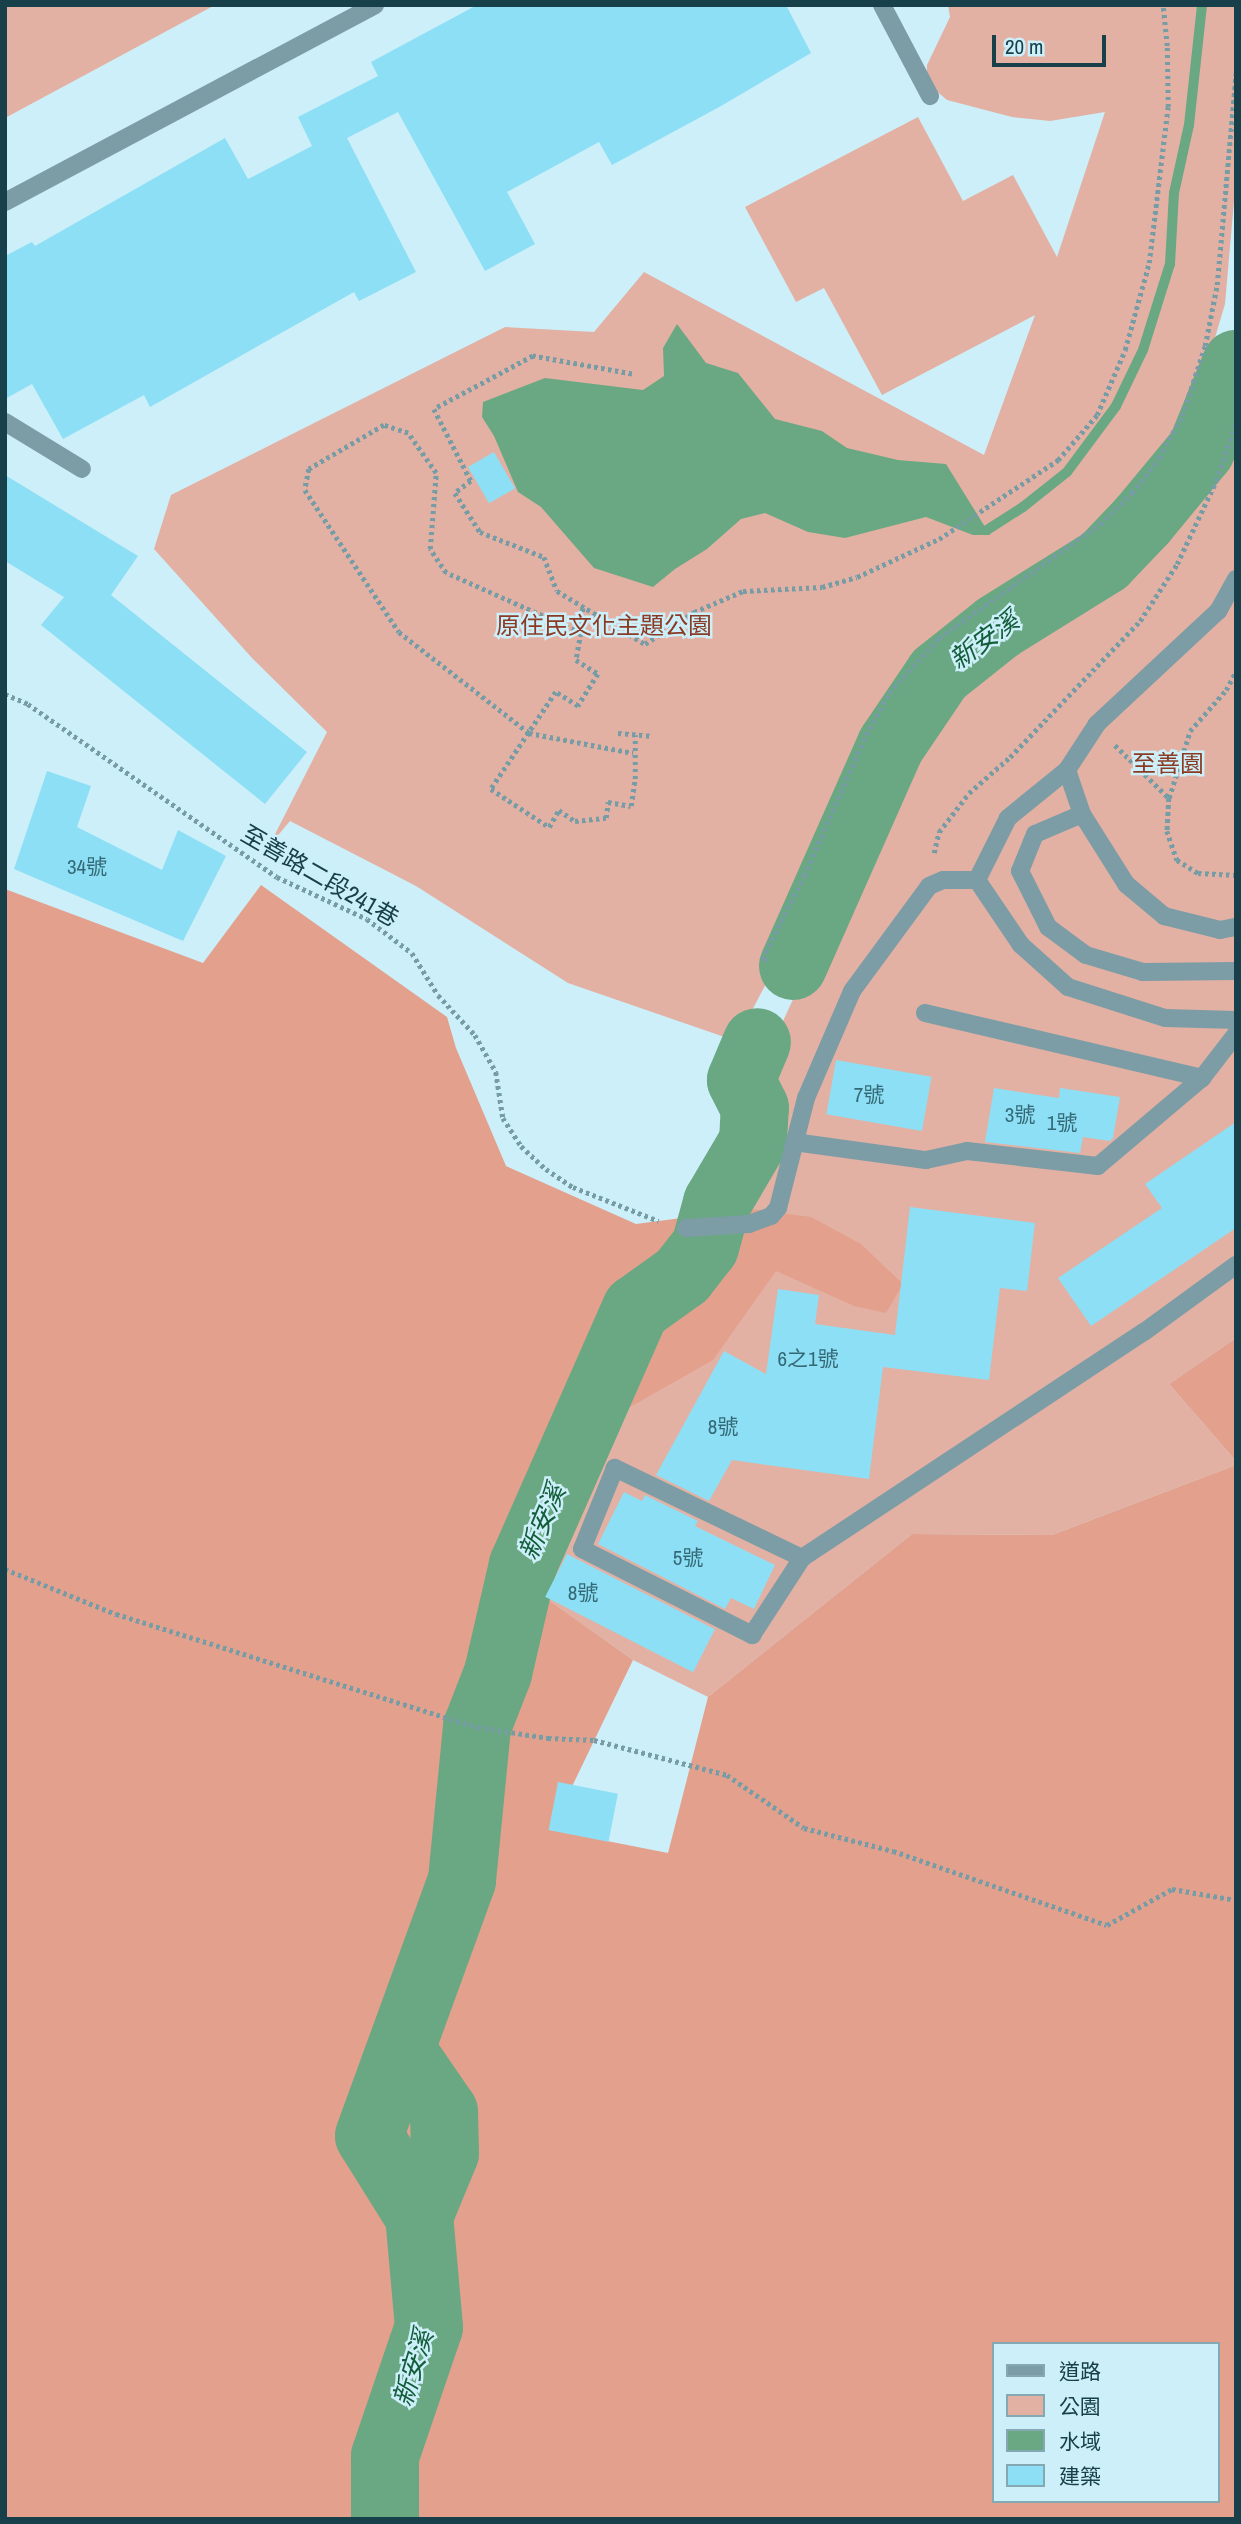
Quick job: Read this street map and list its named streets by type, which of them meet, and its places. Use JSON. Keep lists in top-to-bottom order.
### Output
{
  "streets": {
    "path": ["至善路二段241巷"]
  },
  "water": ["新安溪"],
  "parks": ["原住民文化主題公園", "至善園"],
  "house_numbers": [
    "34號",
    "7號",
    "3號",
    "1號",
    "6之1號",
    "8號",
    "5號",
    "8號"
  ],
  "legend": [
    "道路",
    "公園",
    "水域",
    "建築"
  ],
  "scale_bar": "20 m"
}
